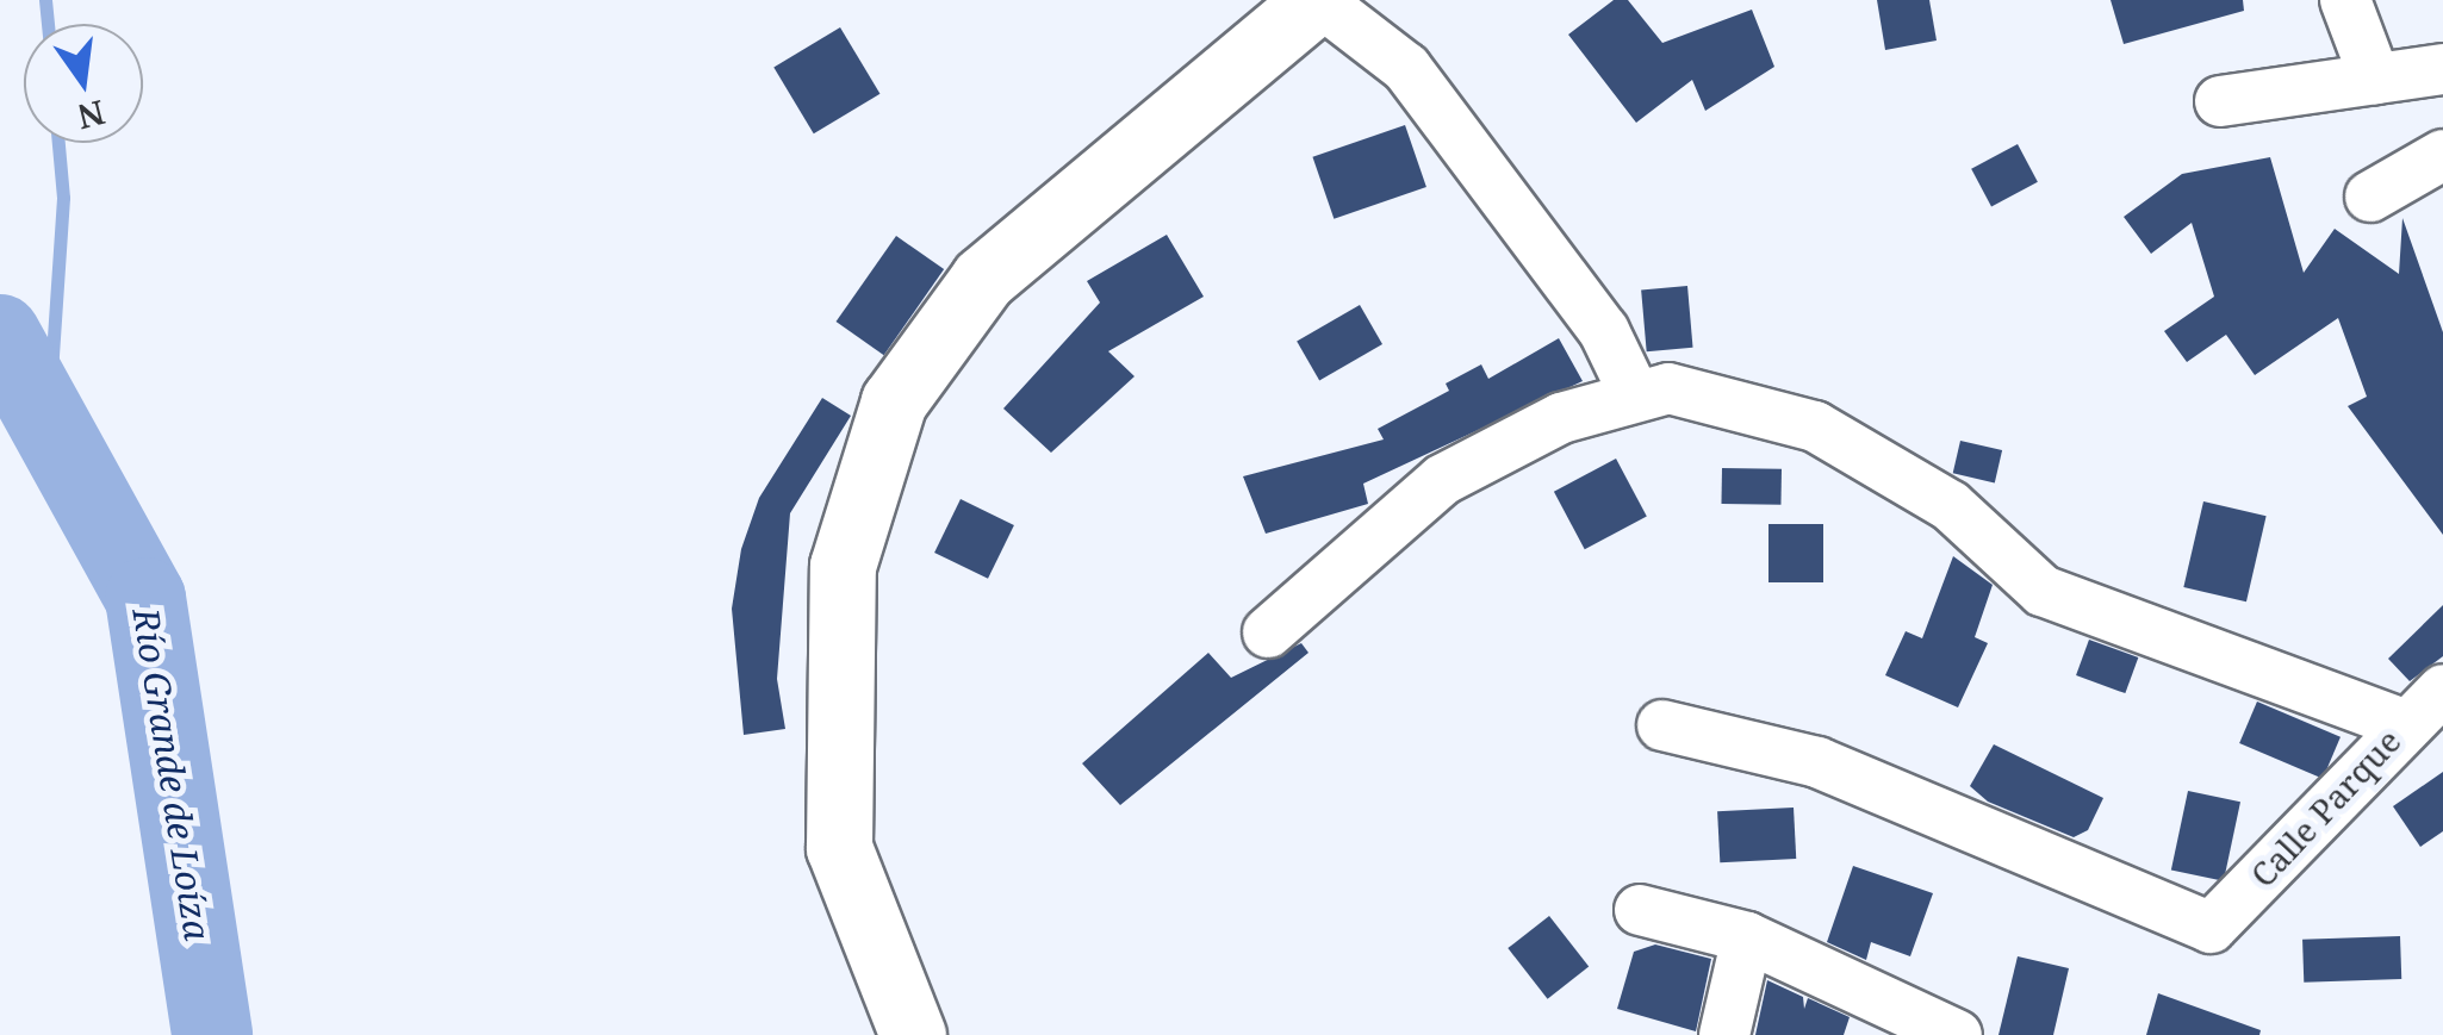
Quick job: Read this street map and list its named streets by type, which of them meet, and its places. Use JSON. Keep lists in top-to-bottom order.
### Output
{
  "streets": {
    "street": ["Calle Parque"]
  },
  "water": ["Río Grande de Loíza"],
  "north": "bottom"
}
